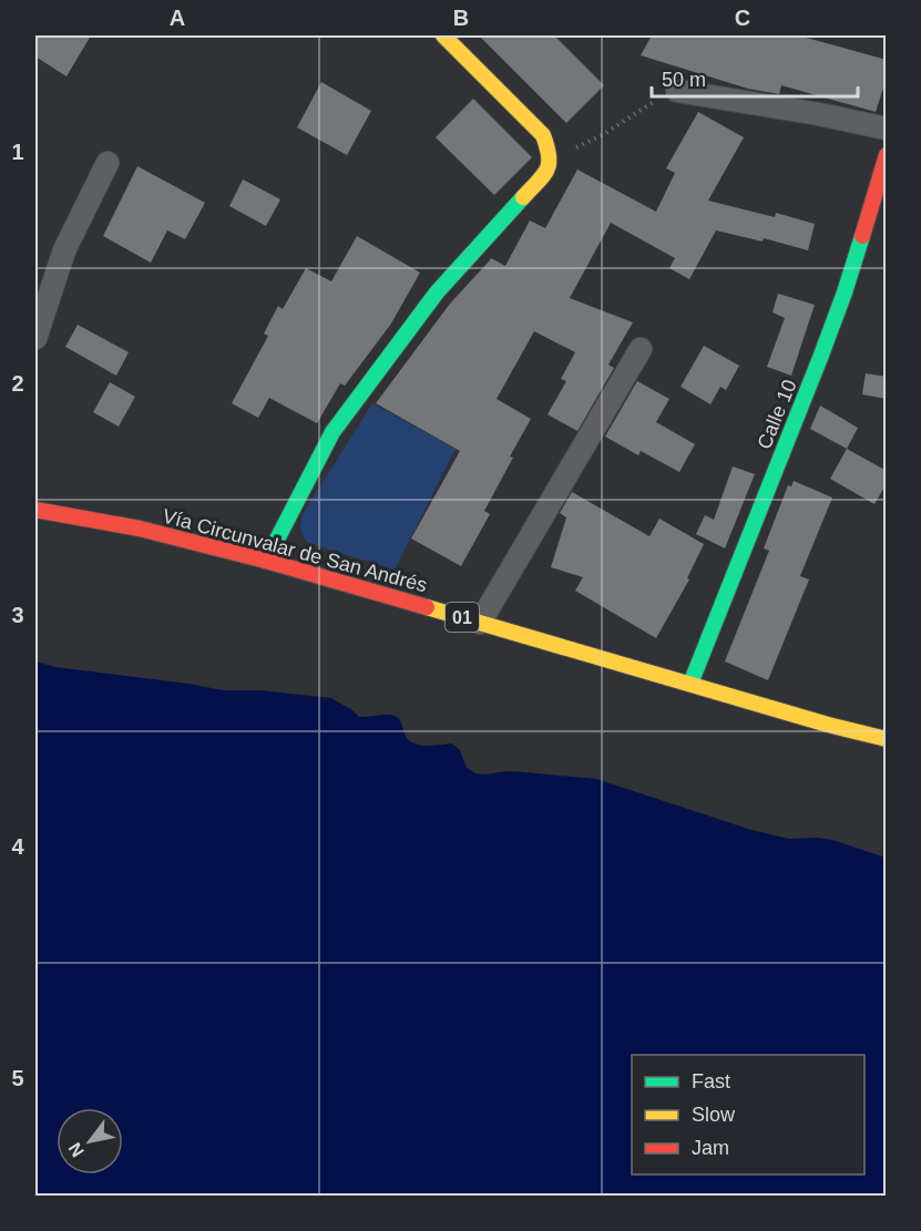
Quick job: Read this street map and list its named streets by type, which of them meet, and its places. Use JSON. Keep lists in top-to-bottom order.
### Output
{
  "streets": {
    "main road": ["Calle 10", "Vía Circunvalar de San Andrés", "01"]
  },
  "crossings": [
    ["Calle 10", "Vía Circunvalar de San Andrés"]
  ],
  "legend": ["Fast", "Slow", "Jam"],
  "scale_bar": "50 m",
  "north": "bottom left",
  "grid": {
    "columns": ["A", "B", "C"],
    "rows": [
      "1",
      "2",
      "3",
      "4",
      "5"
    ]
  }
}
